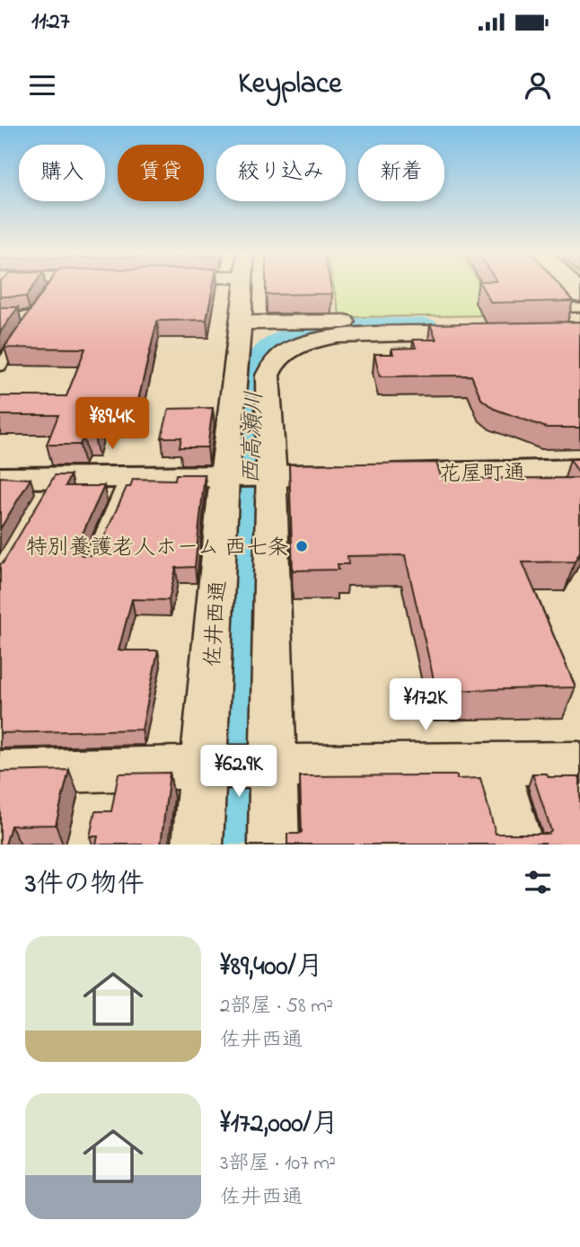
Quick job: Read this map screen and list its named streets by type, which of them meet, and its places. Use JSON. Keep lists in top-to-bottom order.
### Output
{
  "streets": {
    "street": ["花屋町通", "佐井西通"]
  },
  "crossings": [
    ["花屋町通", "佐井西通"]
  ],
  "water": ["西高瀬川"],
  "places": ["特別養護老人ホーム 西七条"],
  "page": {
    "status": "11:27",
    "header": "Keyplace",
    "chip": [
      "購入",
      "賃貸",
      "絞り込み",
      "新着"
    ],
    "price": ["¥89.4K", "¥172K", "¥62.9K"],
    "heading": "3件の物件",
    "list": [
      {
        "name": "¥89,400/月",
        "note": "2部屋 · 58 m² · 佐井西通"
      },
      {
        "name": "¥172,000/月",
        "note": "3部屋 · 107 m² · 佐井西通"
      }
    ]
  }
}
